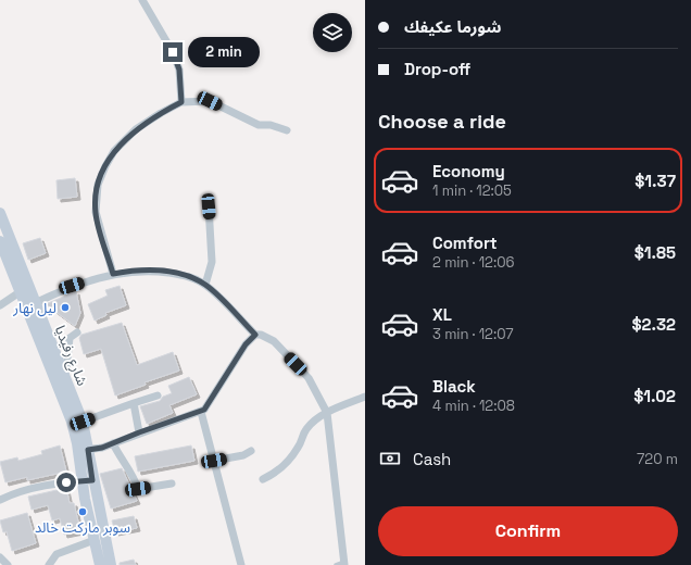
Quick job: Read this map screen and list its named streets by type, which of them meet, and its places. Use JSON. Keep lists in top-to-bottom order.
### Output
{
  "streets": {
    "main road": ["شارع رفيديا"]
  },
  "places": ["ليل نهار", "سوبر مارکت خالد"],
  "page": {
    "banner": ["شورما عكيفك", "Drop-off"],
    "bubble": "2 min",
    "heading": "Choose a ride",
    "list": [
      {
        "name": "Economy",
        "note": "1 min · 12:05",
        "value": "$1.37"
      },
      {
        "name": "Comfort",
        "note": "2 min · 12:06",
        "value": "$1.85"
      },
      {
        "name": "XL",
        "note": "3 min · 12:07",
        "value": "$2.32"
      },
      {
        "name": "Black",
        "note": "4 min · 12:08",
        "value": "$1.02"
      }
    ],
    "pay": ["Cash", "720 m"],
    "buttons": "Confirm"
  }
}
